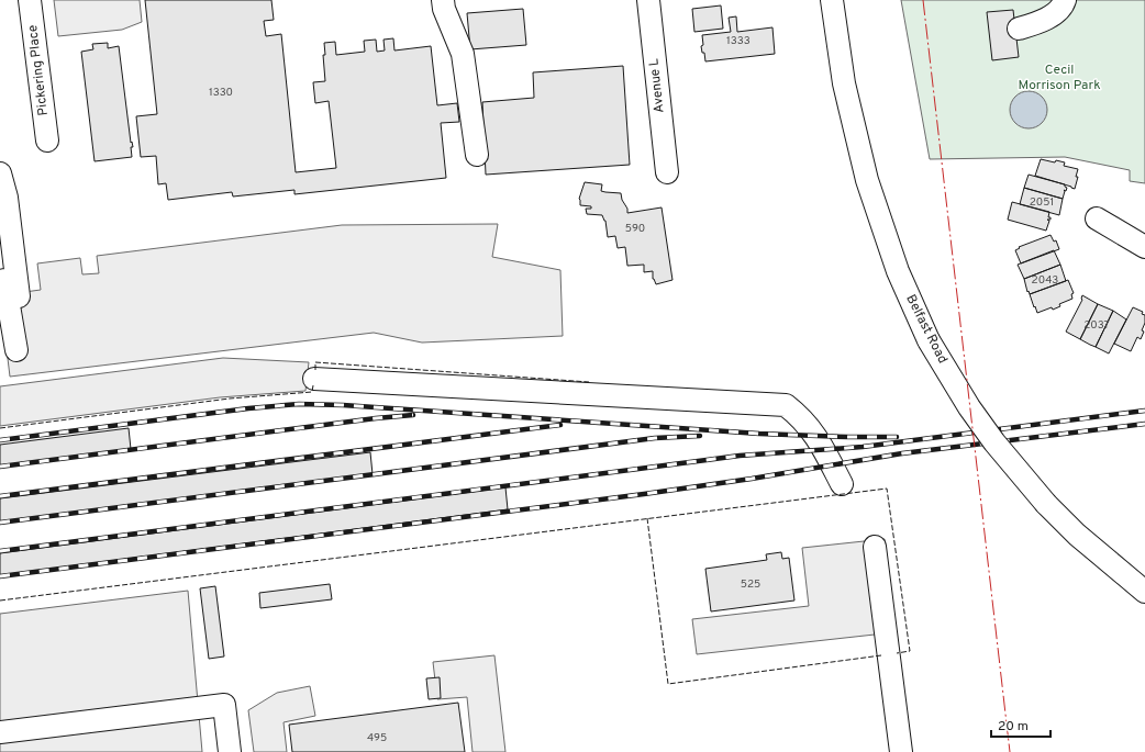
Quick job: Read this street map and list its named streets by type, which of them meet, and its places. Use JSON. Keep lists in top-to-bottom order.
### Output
{
  "streets": {
    "street": ["Pickering Place", "Avenue L", "Belfast Road"]
  },
  "parks": ["Cecil Morrison Park"],
  "house_numbers": [
    "1333",
    "1330",
    "2051",
    "590",
    "2043",
    "2037",
    "525",
    "495"
  ],
  "scale_bar": "20 m"
}
